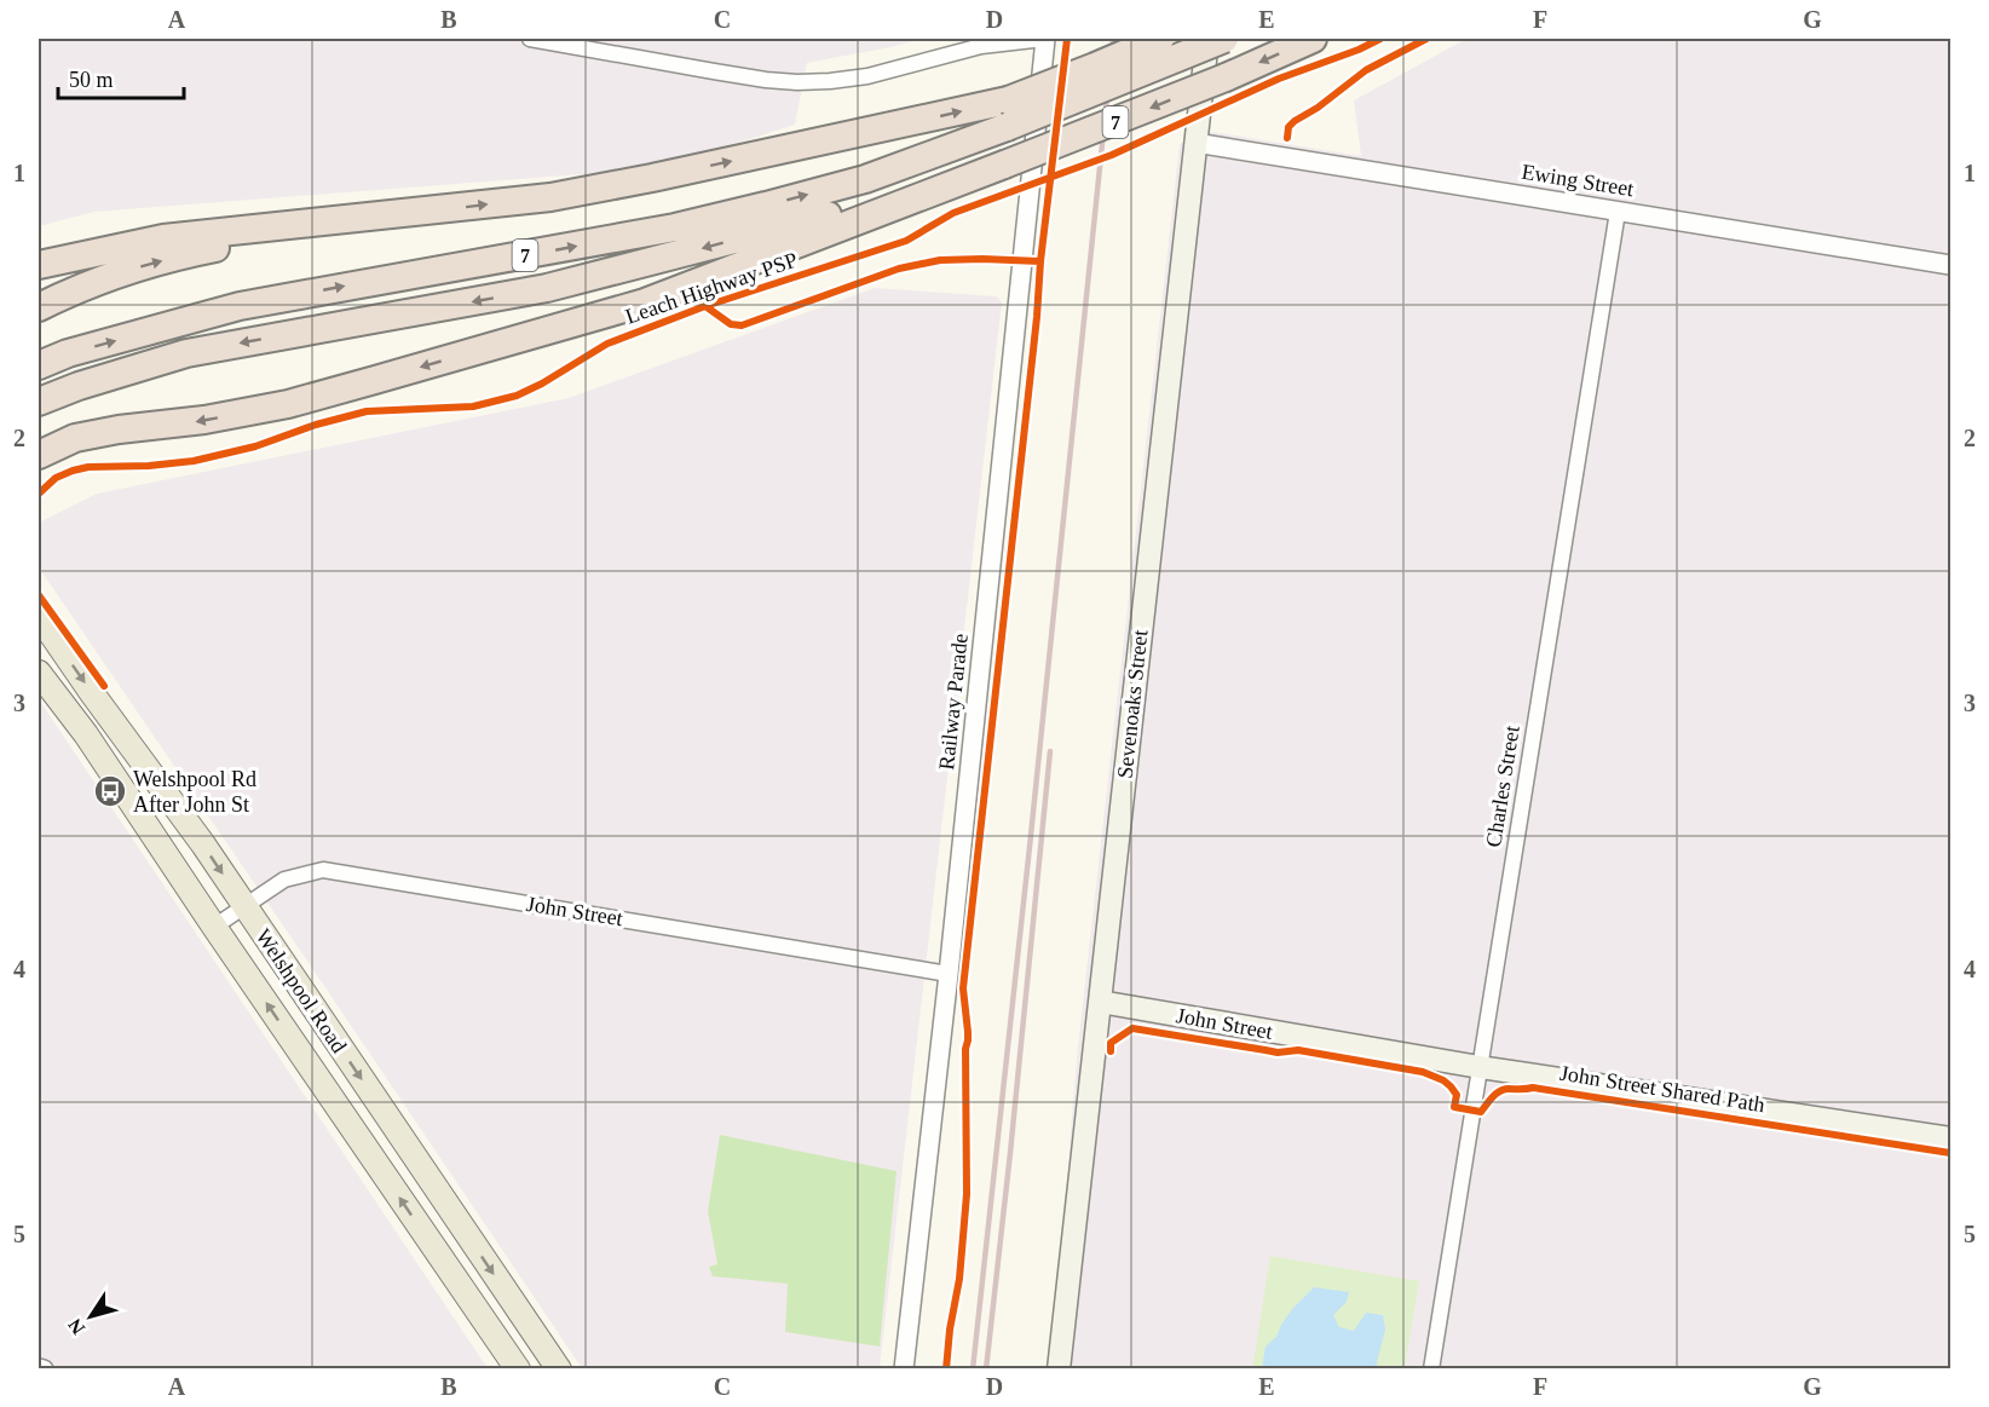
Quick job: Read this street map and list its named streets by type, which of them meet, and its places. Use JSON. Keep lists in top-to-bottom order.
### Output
{
  "streets": {
    "highway": ["7"],
    "main road": ["Sevenoaks Street", "John Street", "Welshpool Road"],
    "street": ["Ewing Street", "Railway Parade", "Charles Street"],
    "cycle path": ["Leach Highway PSP", "John Street Shared Path"]
  },
  "crossings": [
    ["Ewing Street", "Sevenoaks Street"],
    ["Ewing Street", "Charles Street"],
    ["Railway Parade", "John Street"],
    ["Sevenoaks Street", "John Street"],
    ["Charles Street", "John Street"],
    ["John Street", "Welshpool Road"]
  ],
  "places": {
    "bus stop": ["Welshpool Rd After John St"]
  },
  "scale_bar": "50 m",
  "north": "bottom left",
  "grid": {
    "columns": [
      "A",
      "B",
      "C",
      "D",
      "E",
      "F",
      "G"
    ],
    "rows": [
      "1",
      "2",
      "3",
      "4",
      "5"
    ]
  }
}
